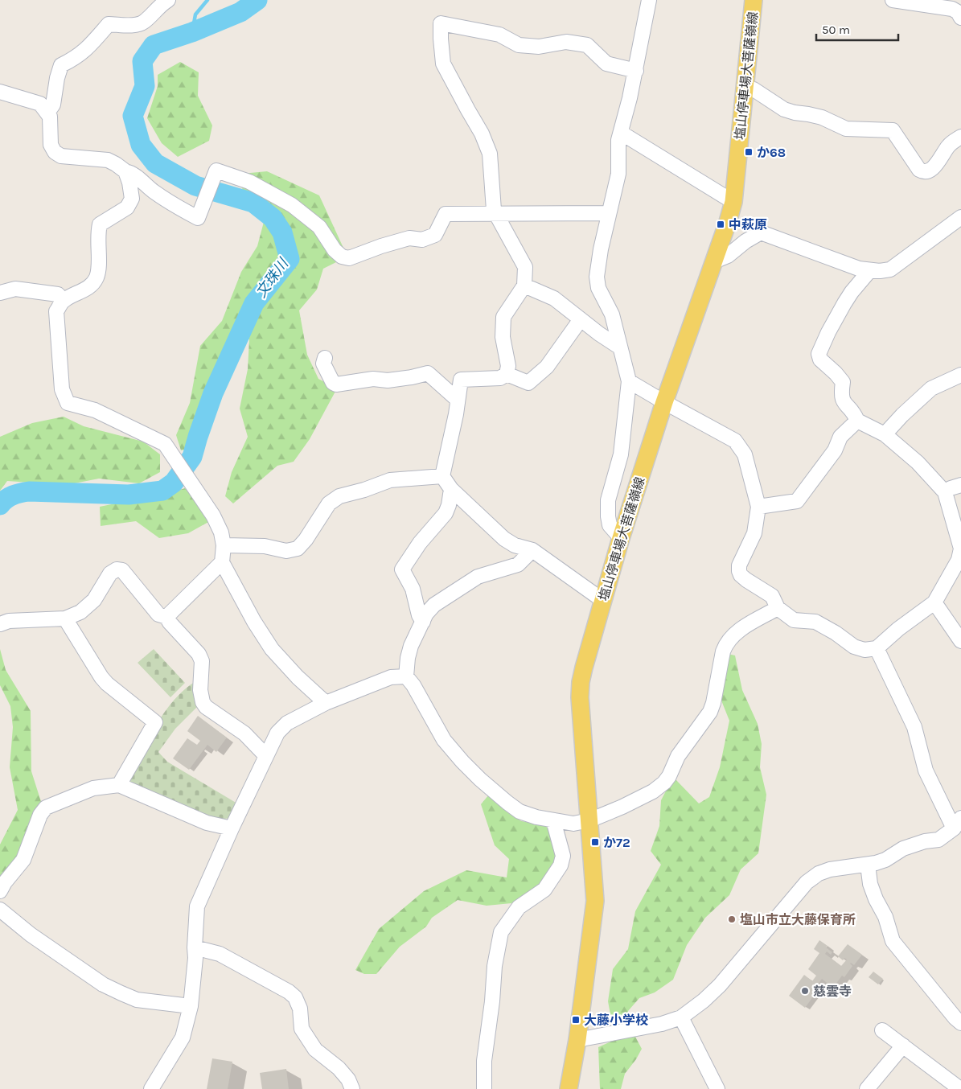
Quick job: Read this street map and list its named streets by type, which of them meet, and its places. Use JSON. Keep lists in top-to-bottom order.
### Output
{
  "streets": {
    "main road": ["塩山停車場大菩薩嶺線"]
  },
  "water": ["文珠川"],
  "places": {
    "transit": [
      "か68",
      "中萩原",
      "か72",
      "大藤小学校"
    ],
    "other": ["塩山市立大藤保育所", "慈雲寺"]
  },
  "scale_bar": "50 m"
}
